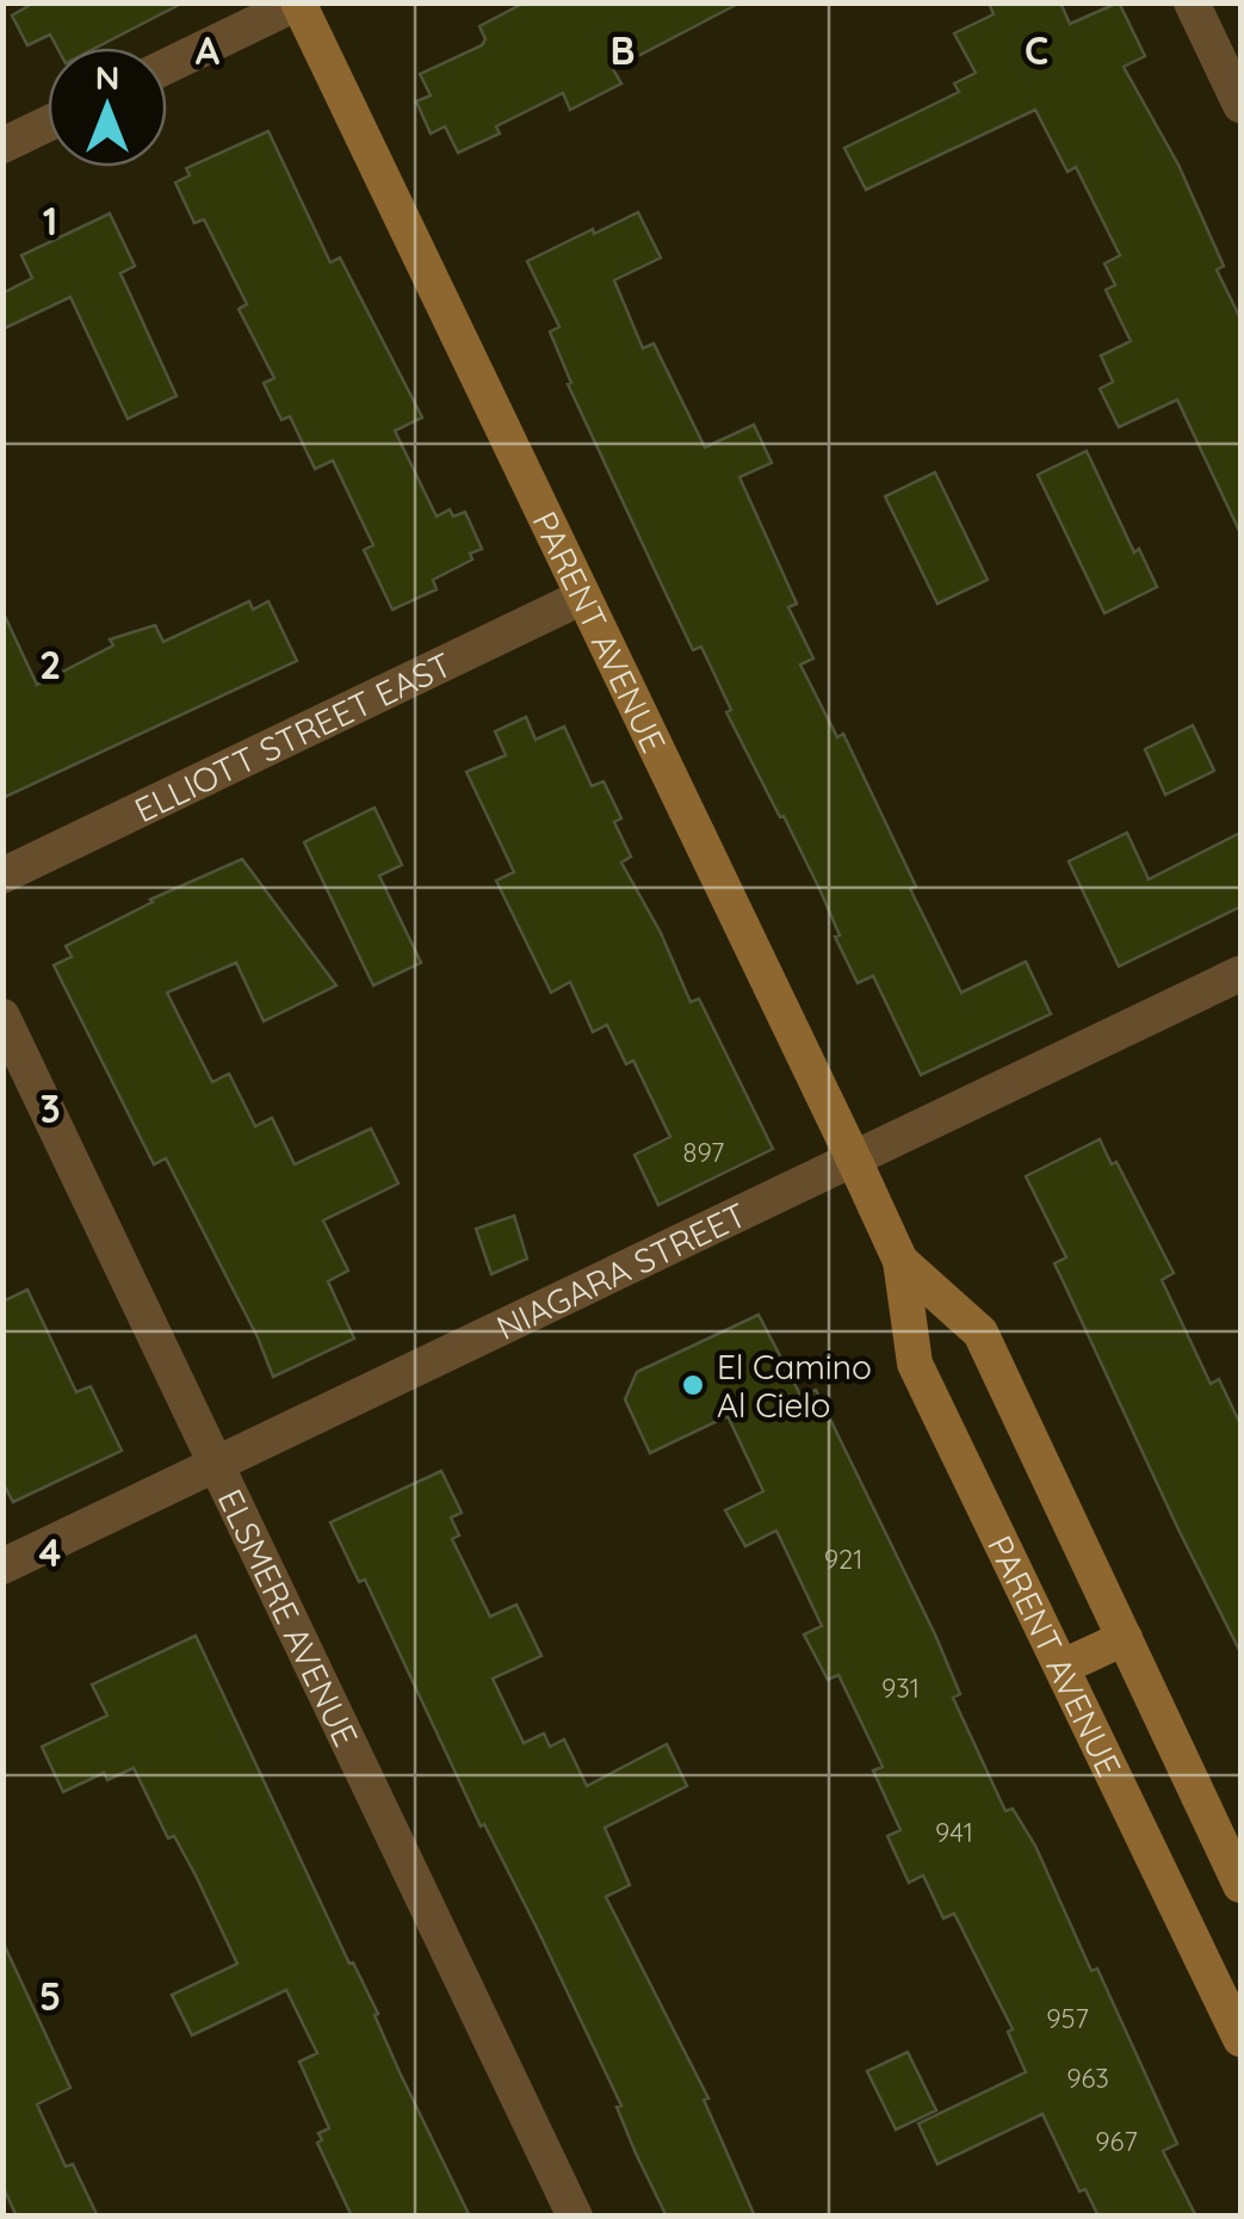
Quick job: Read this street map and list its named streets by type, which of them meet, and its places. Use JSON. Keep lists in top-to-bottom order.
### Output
{
  "streets": {
    "street": [
      "PARENT AVENUE",
      "ELLIOTT STREET EAST",
      "NIAGARA STREET",
      "ELSMERE AVENUE"
    ]
  },
  "crossings": [
    ["PARENT AVENUE", "ELLIOTT STREET EAST"],
    ["PARENT AVENUE", "NIAGARA STREET"],
    ["NIAGARA STREET", "ELSMERE AVENUE"]
  ],
  "places": ["El Camino Al Cielo"],
  "house_numbers": [
    "897",
    "921",
    "931",
    "941",
    "957",
    "963",
    "967"
  ],
  "north": "top",
  "grid": {
    "columns": ["A", "B", "C"],
    "rows": [
      "1",
      "2",
      "3",
      "4",
      "5"
    ]
  }
}
